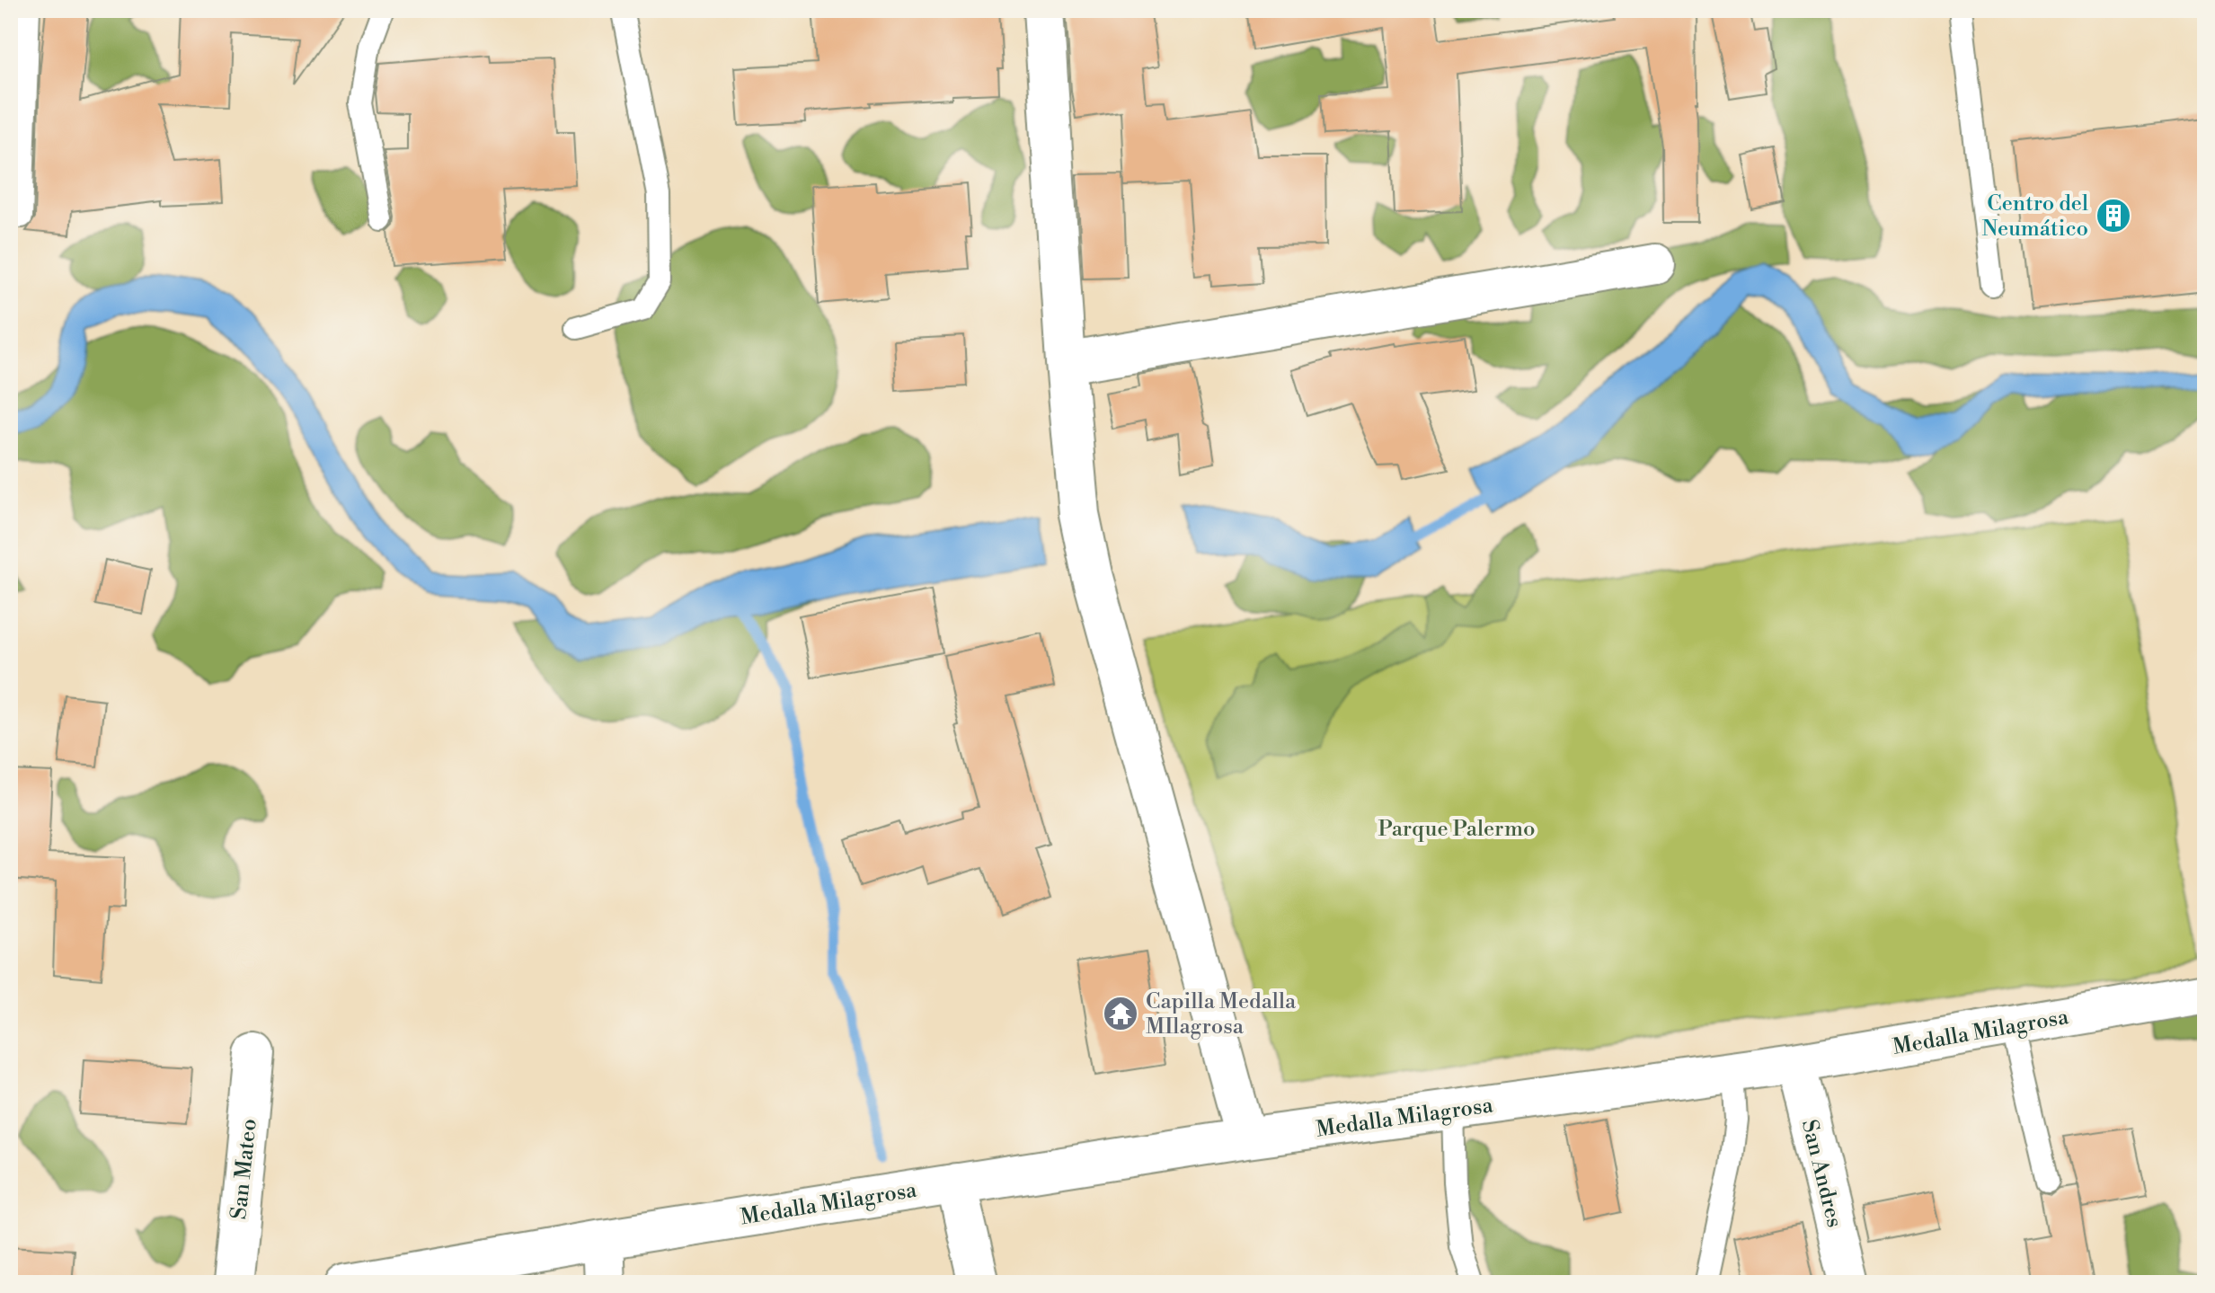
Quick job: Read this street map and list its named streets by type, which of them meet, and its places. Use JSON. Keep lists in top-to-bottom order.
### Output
{
  "streets": {
    "street": ["Medalla Milagrosa", "San Mateo", "San Andres"]
  },
  "crossings": [
    ["Medalla Milagrosa", "San Andres"]
  ],
  "parks": ["Parque Palermo"],
  "places": {
    "building": ["Centro del Neumático"],
    "temple": ["Capilla Medalla MIlagrosa"]
  }
}
